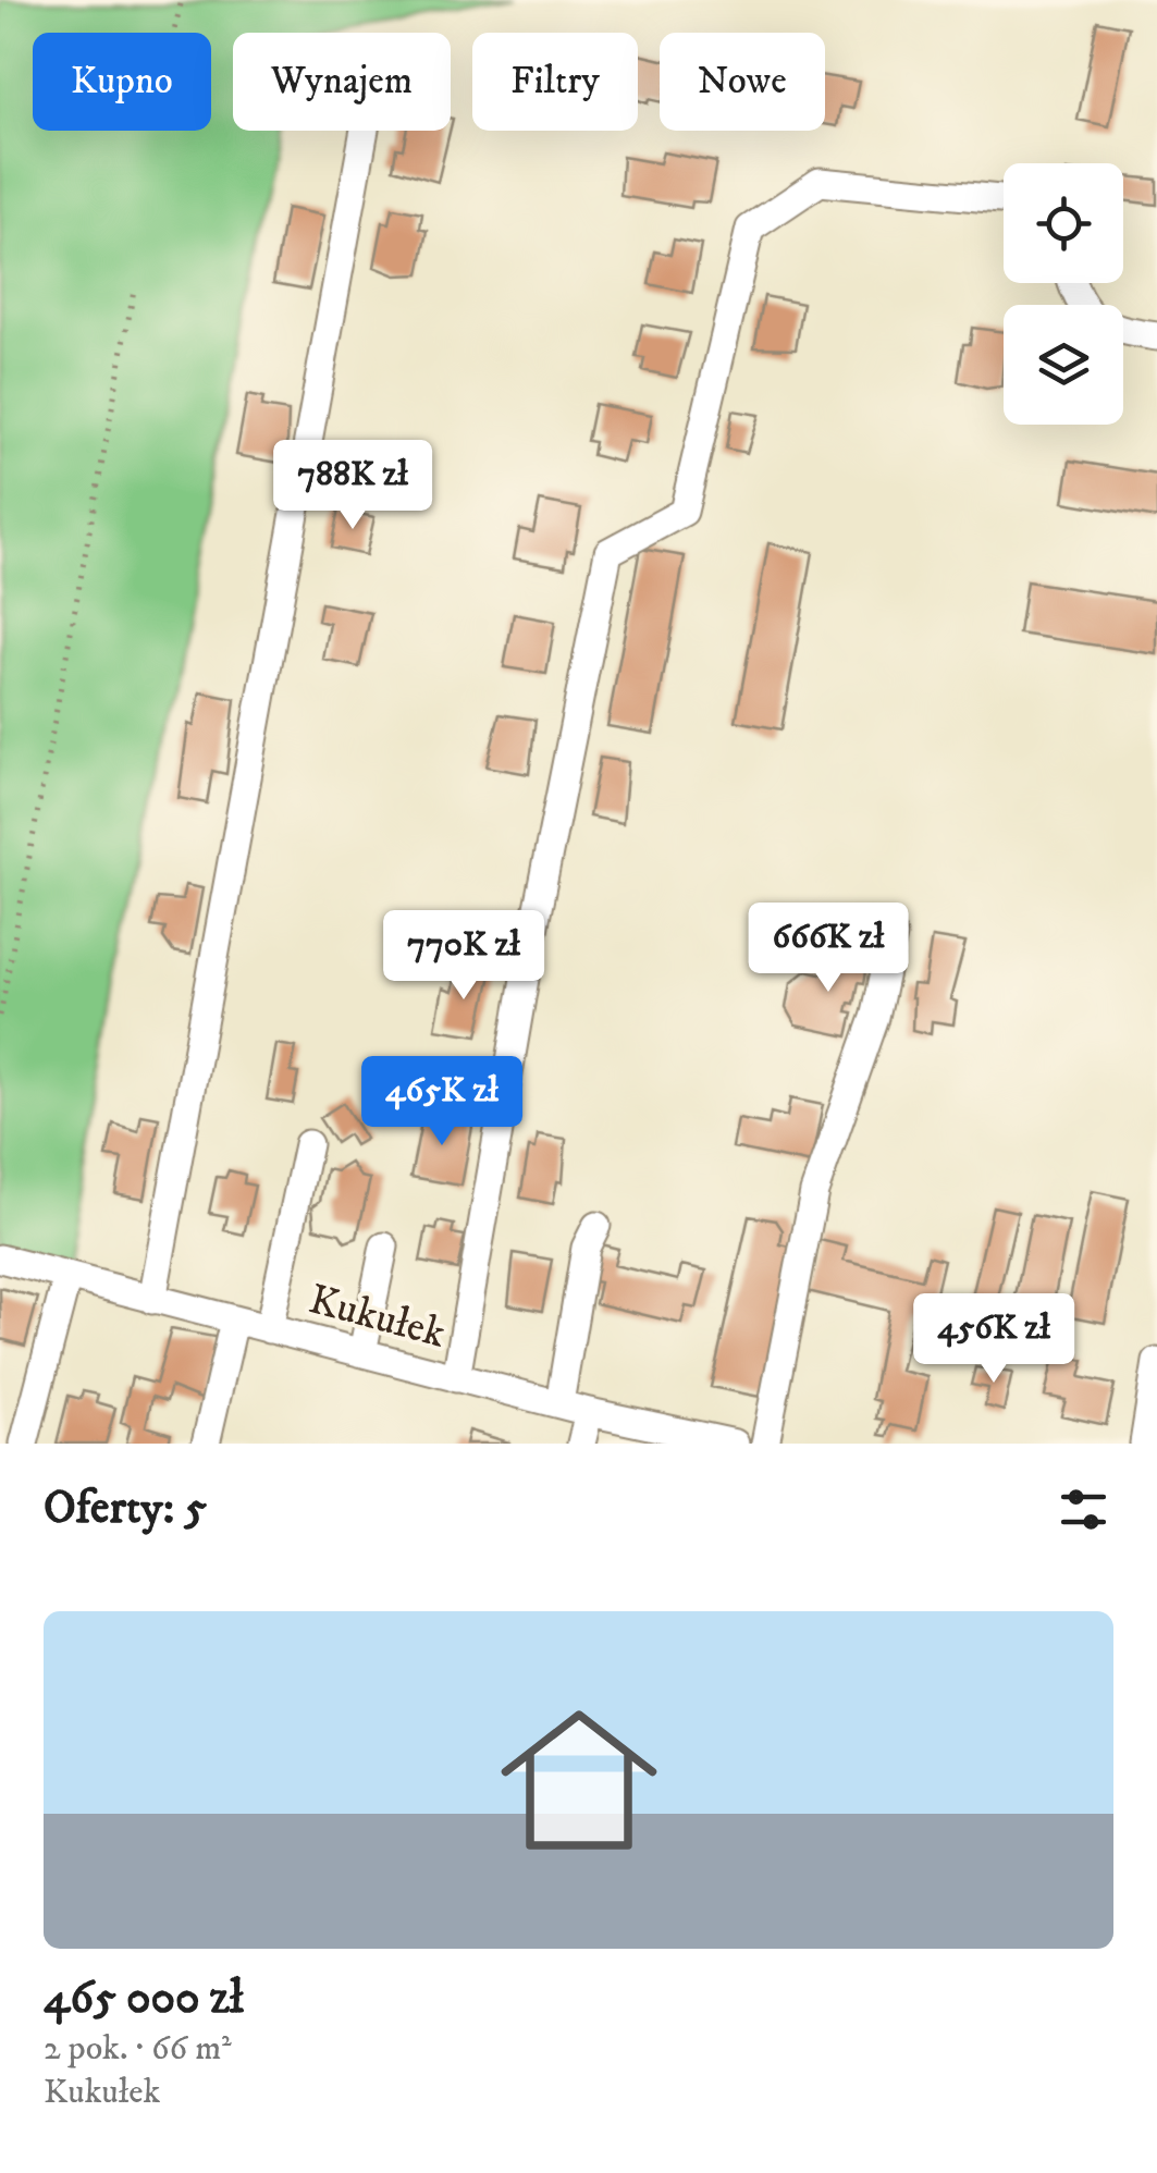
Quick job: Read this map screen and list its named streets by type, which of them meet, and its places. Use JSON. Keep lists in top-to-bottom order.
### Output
{
  "streets": {
    "street": ["Kukułek"]
  },
  "page": {
    "chip": [
      "Kupno",
      "Wynajem",
      "Filtry",
      "Nowe"
    ],
    "price": [
      "788K zł",
      "666K zł",
      "770K zł",
      "465K zł",
      "456K zł"
    ],
    "heading": "Oferty: 5",
    "list": [
      {
        "name": "465 000 zł",
        "note": "2 pok. · 66 m² · Kukułek"
      }
    ]
  }
}
